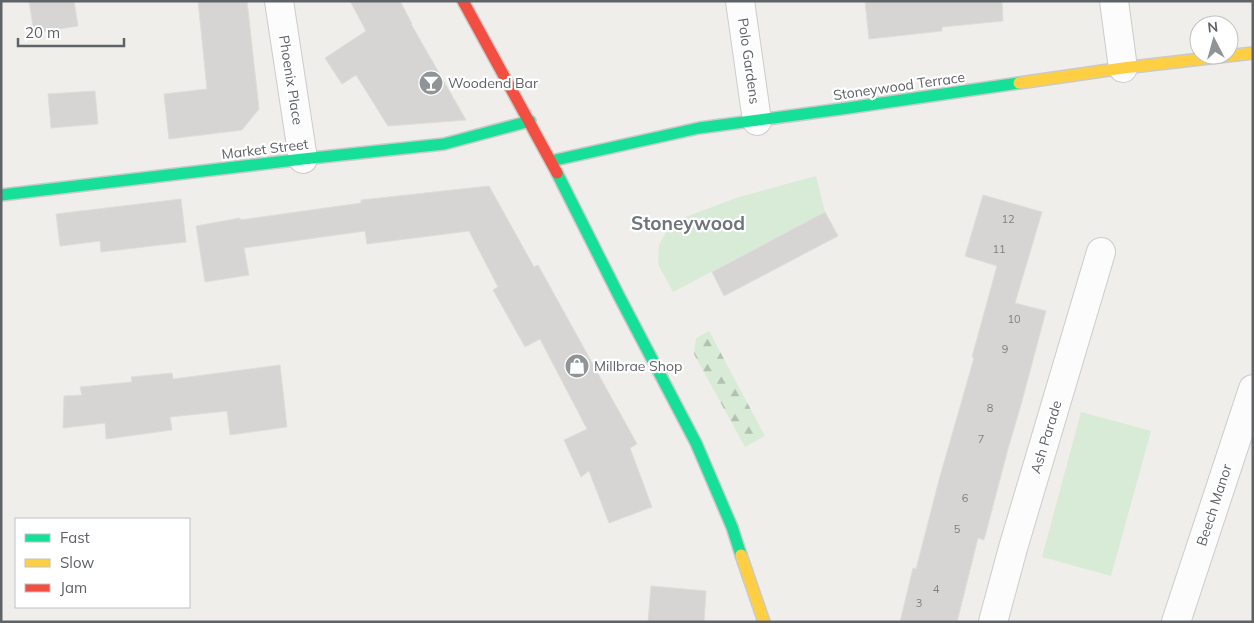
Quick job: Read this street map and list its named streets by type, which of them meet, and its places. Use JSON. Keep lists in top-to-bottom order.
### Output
{
  "streets": {
    "street": [
      "Polo Gardens",
      "Phoenix Place",
      "Stoneywood Terrace",
      "Market Street",
      "Ash Parade",
      "Beech Manor"
    ]
  },
  "crossings": [
    ["Polo Gardens", "Stoneywood Terrace"],
    ["Phoenix Place", "Market Street"]
  ],
  "districts": ["Stoneywood"],
  "places": {
    "bar": ["Woodend Bar"],
    "shop": ["Millbrae Shop"]
  },
  "house_numbers": [
    "12",
    "11",
    "10",
    "9",
    "8",
    "7",
    "6",
    "5",
    "4",
    "3"
  ],
  "legend": ["Fast", "Slow", "Jam"],
  "scale_bar": "20 m",
  "north": "top"
}
